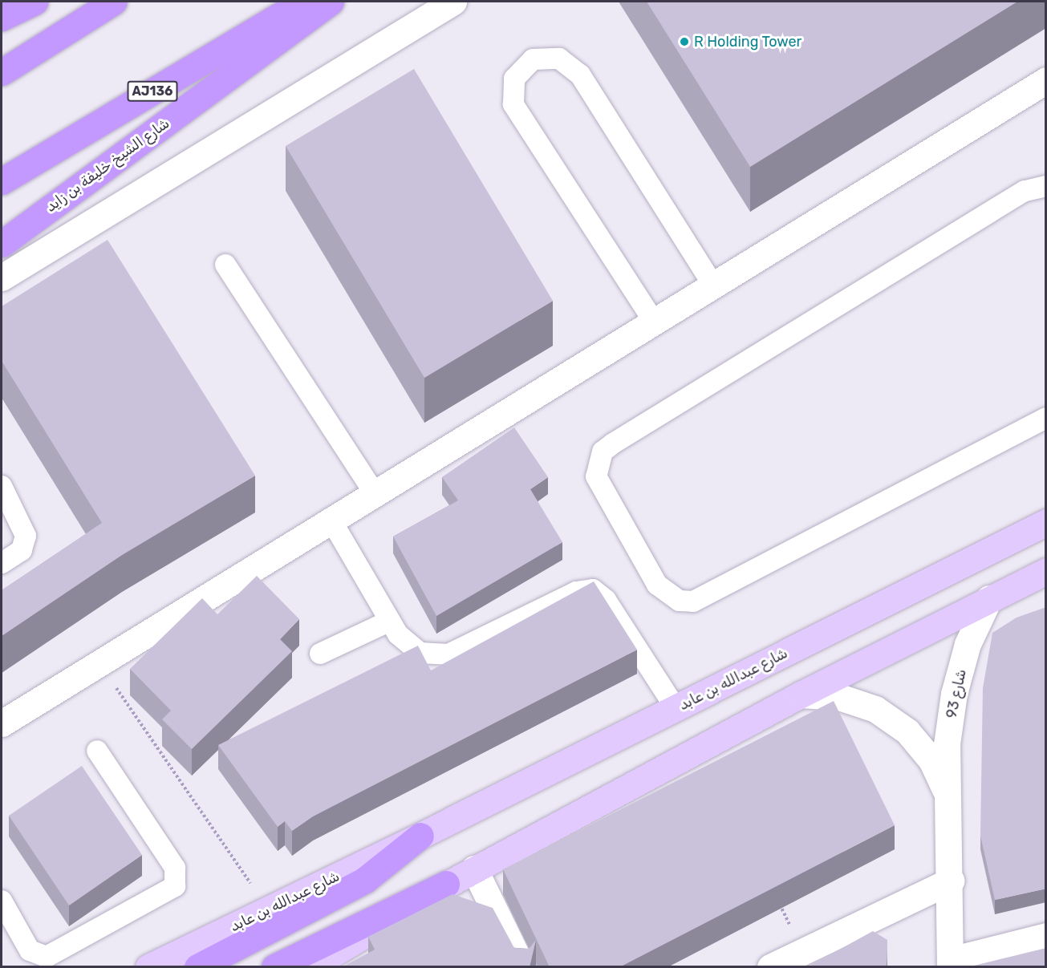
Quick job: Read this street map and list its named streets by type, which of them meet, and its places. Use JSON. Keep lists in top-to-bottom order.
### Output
{
  "streets": {
    "main road": ["AJ136", "شارع الشيخ خليفة بن زايد", "شارع عبدالله بن عابد"],
    "street": ["شارع 93"]
  },
  "places": ["R Holding Tower"]
}
